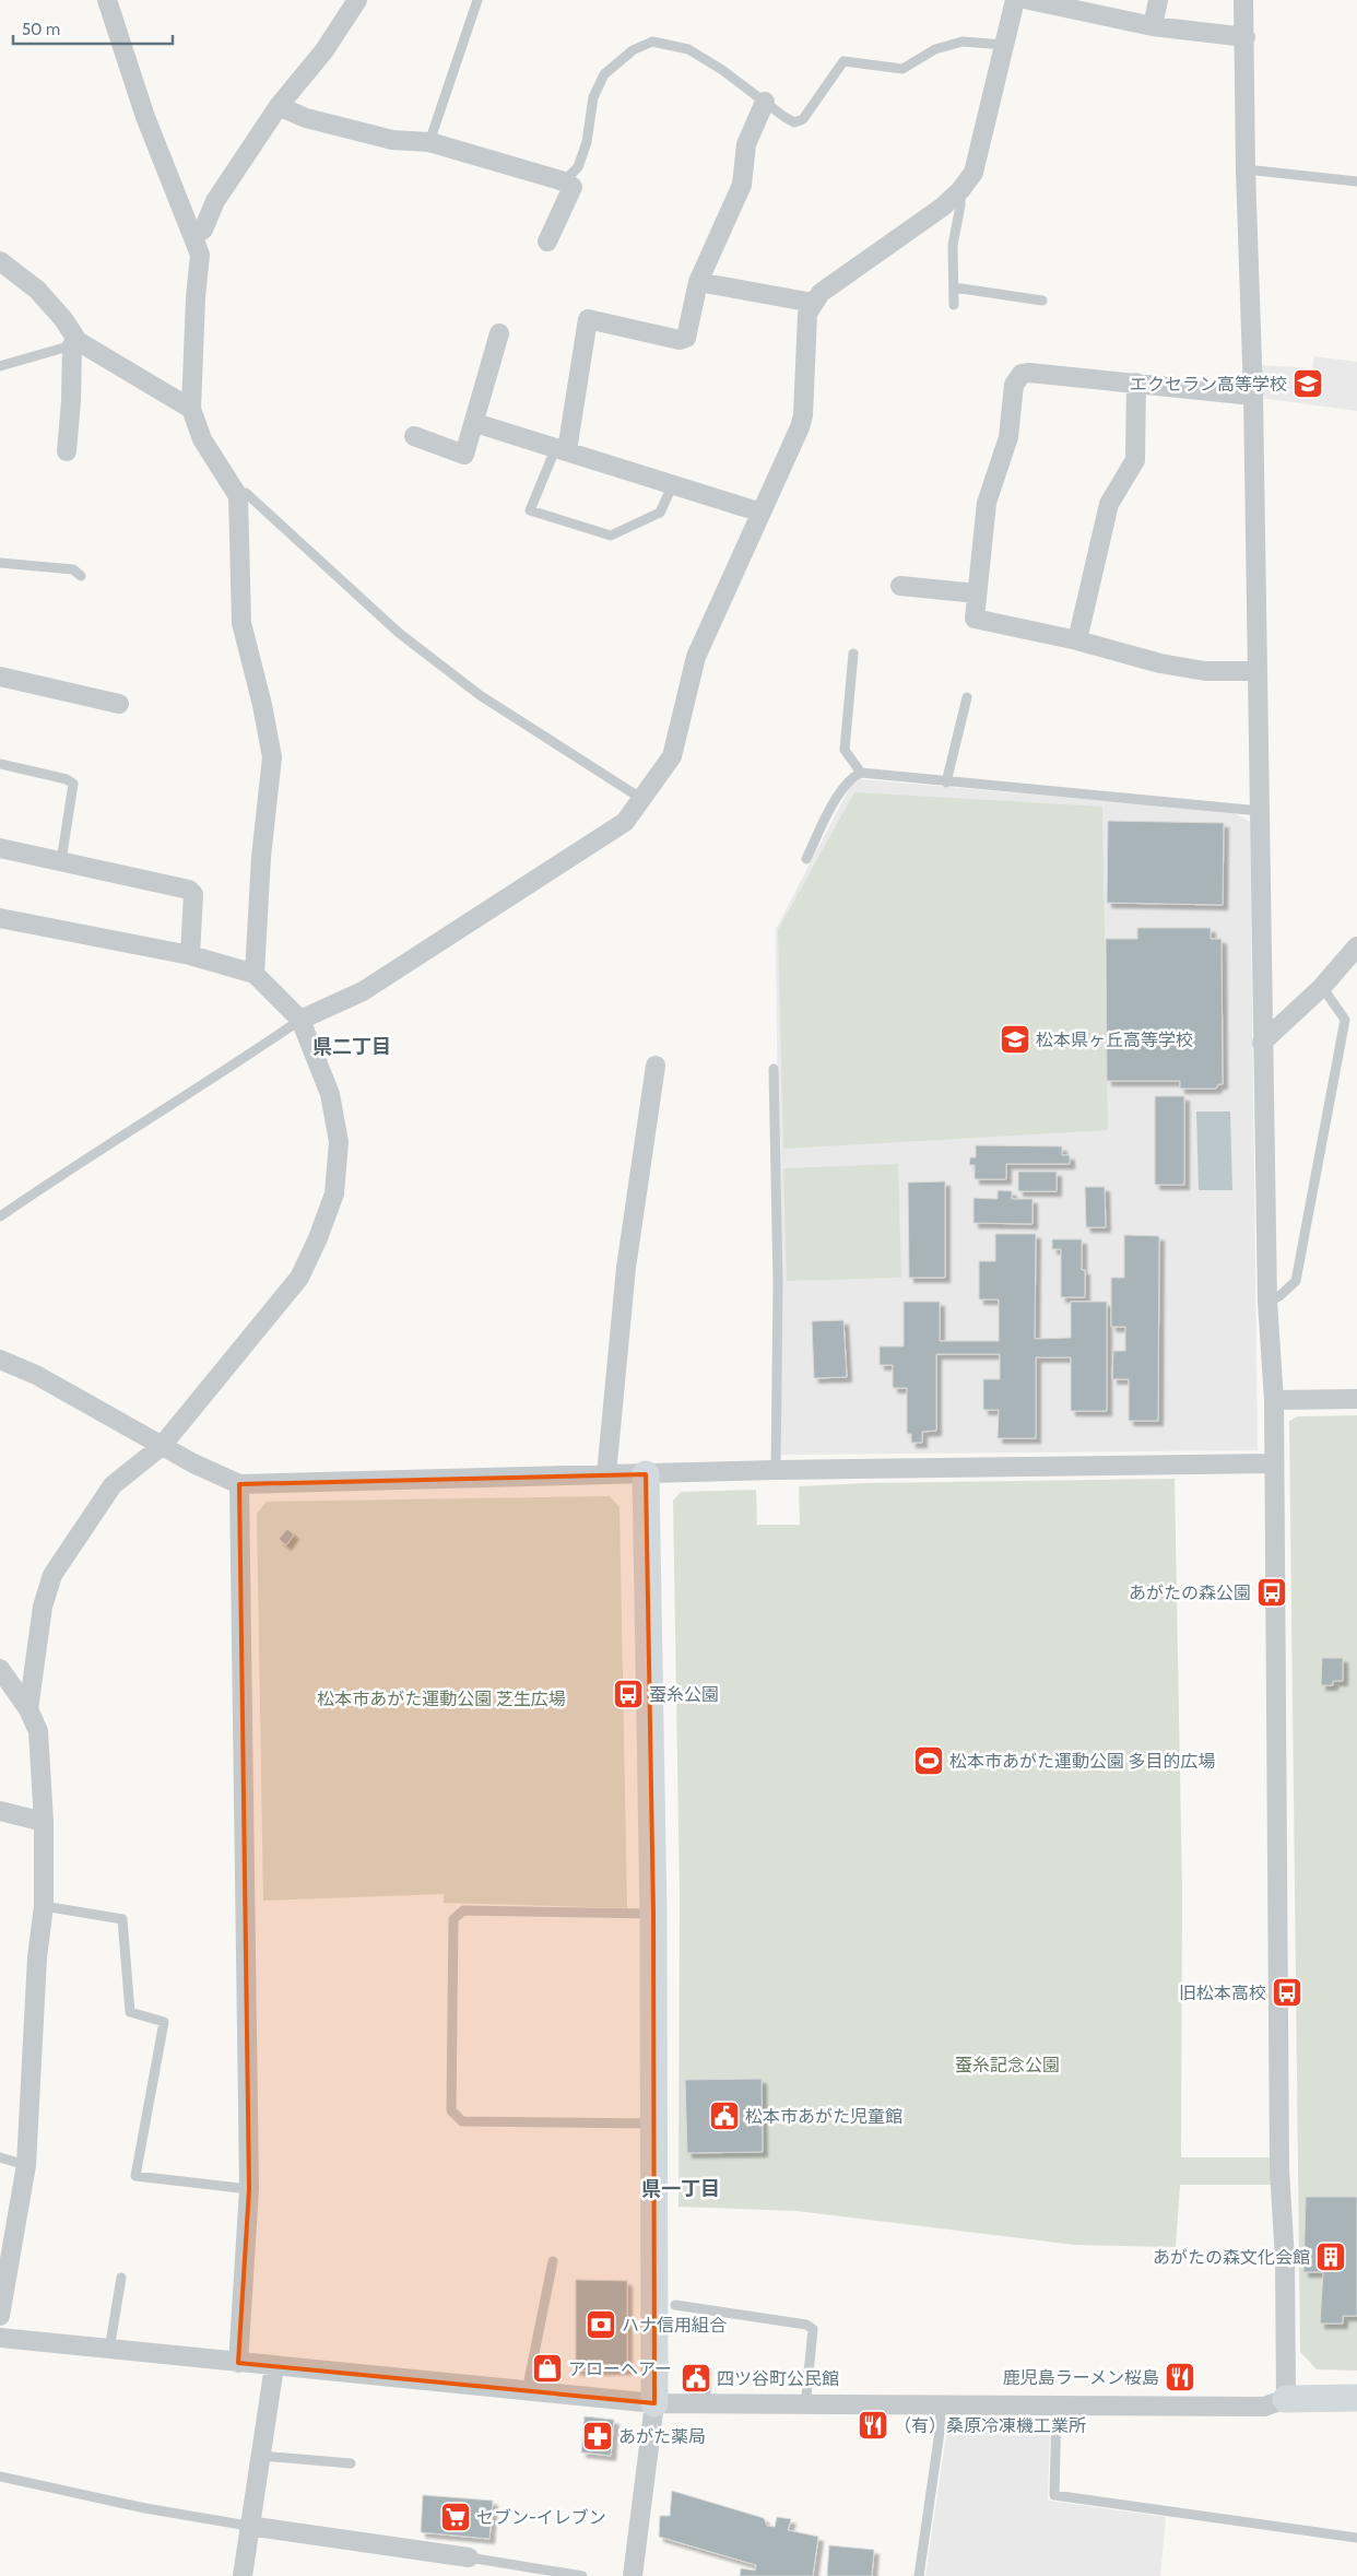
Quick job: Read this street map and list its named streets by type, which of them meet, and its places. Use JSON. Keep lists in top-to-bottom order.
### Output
{
  "districts": ["県二丁目", "県一丁目"],
  "parks": ["松本市あがた運動公園 芝生広場", "蚕糸記念公園"],
  "places": {
    "school or university": ["エクセラン高等学校", "松本県ヶ丘高等学校"],
    "bus stop": ["あがたの森公園", "蚕糸公園", "旧松本高校"],
    "sports": ["松本市あがた運動公園 多目的広場"],
    "public building": ["松本市あがた児童館", "四ツ谷町公民館"],
    "building": ["あがたの森文化会館"],
    "bank": ["ハナ信用組合"],
    "shop": ["アローヘアー"],
    "restaurant": ["鹿児島ラーメン桜島", "（有）桑原冷凍機工業所"],
    "pharmacy": ["あがた薬局"],
    "supermarket": ["セブン-イレブン"]
  },
  "scale_bar": "50 m"
}
